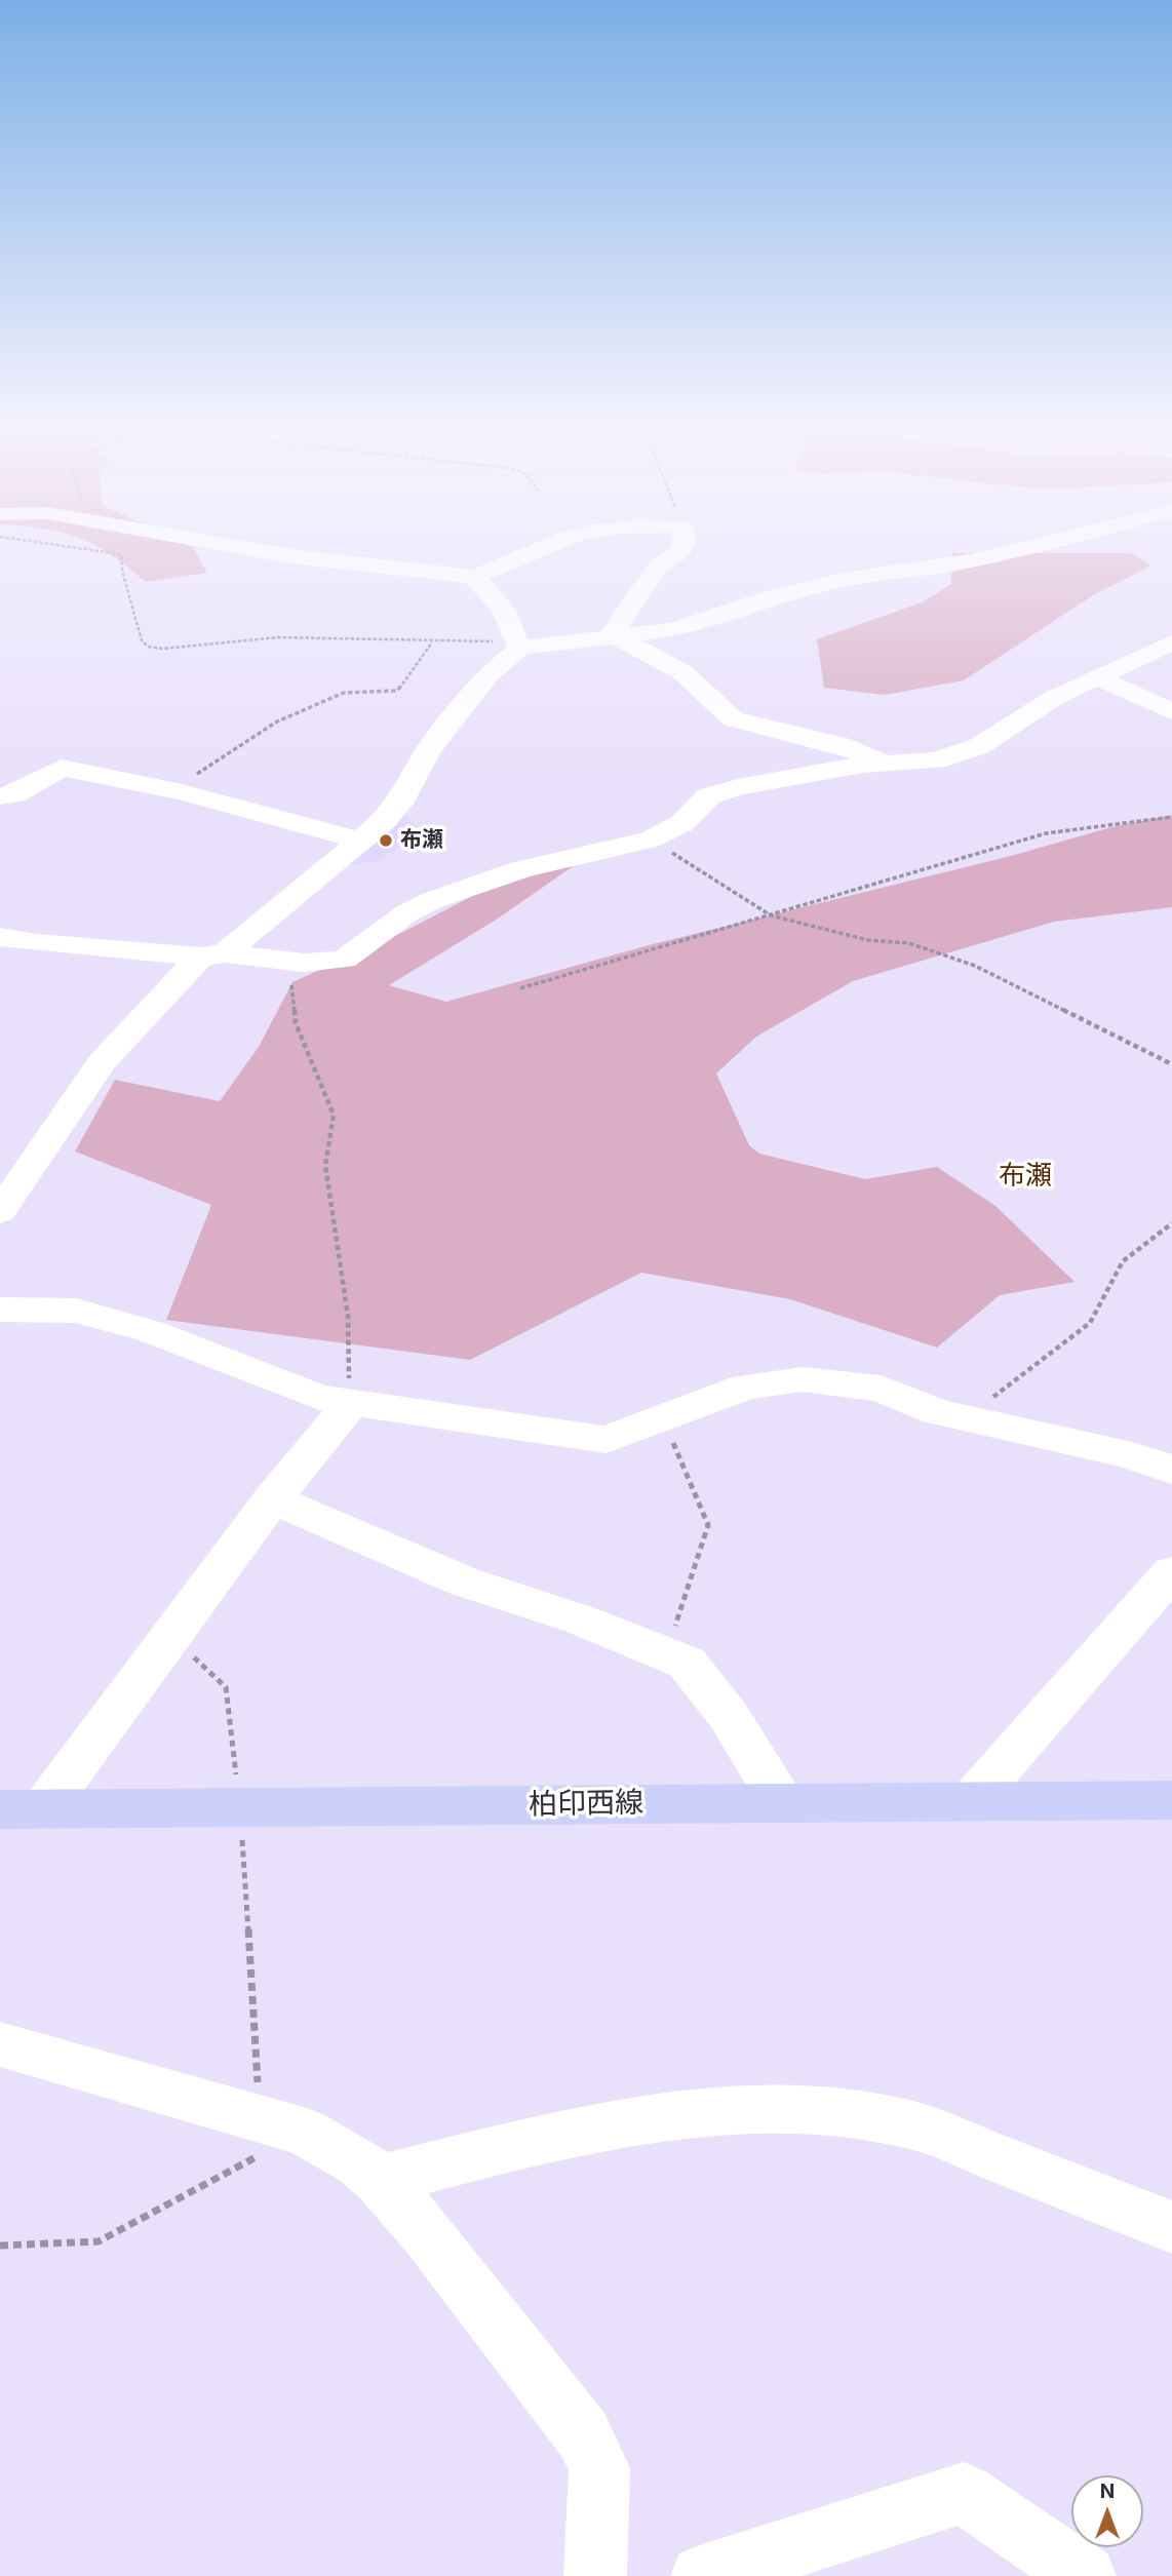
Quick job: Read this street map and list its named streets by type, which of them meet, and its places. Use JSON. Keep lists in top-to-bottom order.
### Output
{
  "streets": {
    "main road": ["柏印西線"]
  },
  "districts": ["布瀬"],
  "places": ["布瀬"],
  "north": "top"
}
